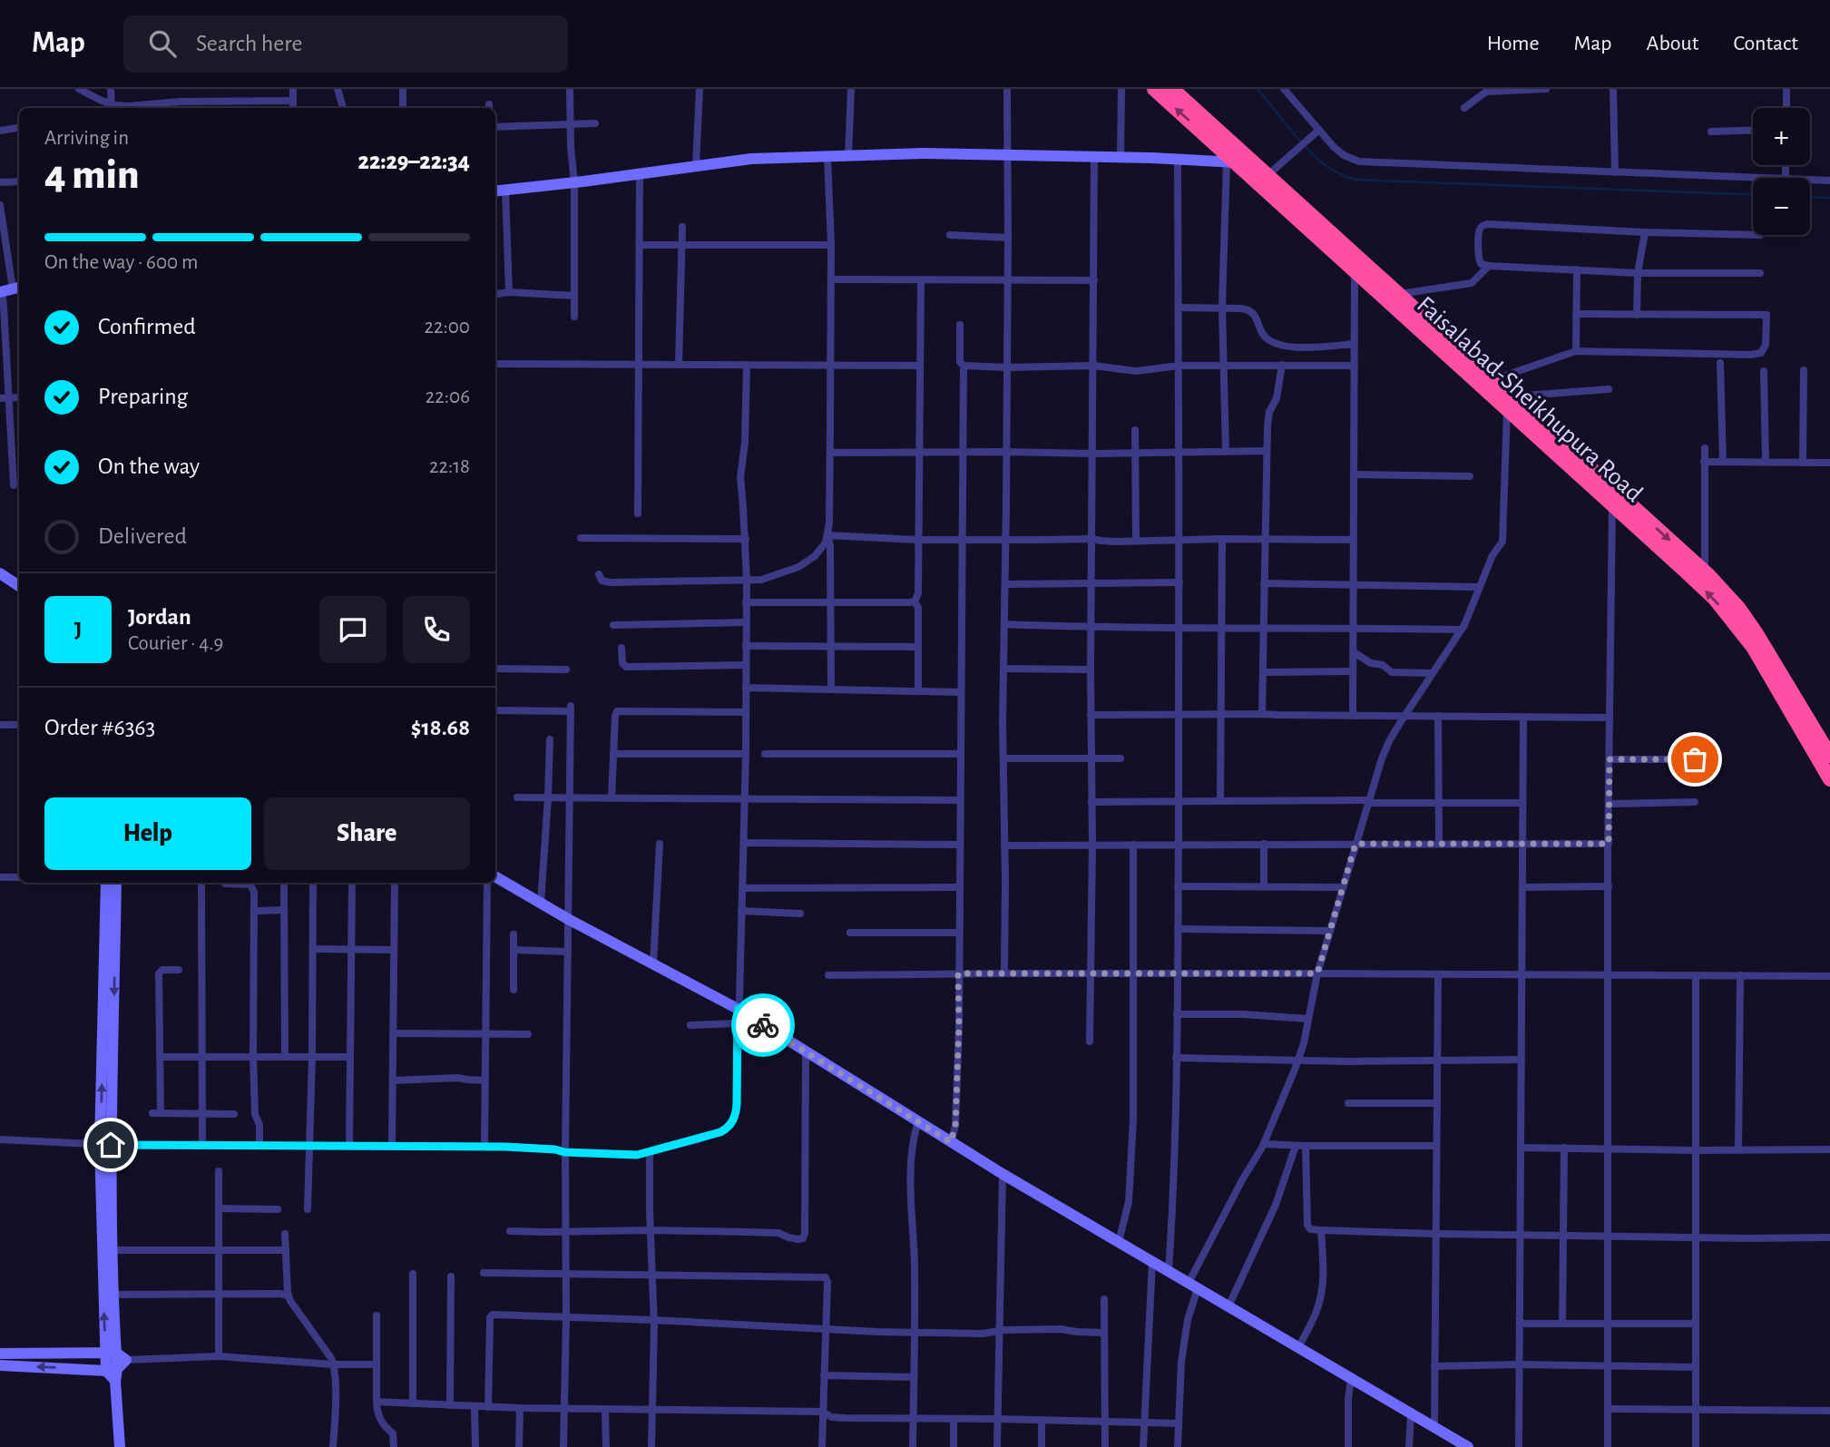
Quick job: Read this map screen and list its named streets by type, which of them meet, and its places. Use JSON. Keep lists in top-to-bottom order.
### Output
{
  "streets": {
    "highway": ["Faisalabad-Sheikhupura Road"]
  },
  "page": {
    "header": "Map",
    "search": "Search here",
    "nav": [
      "Home",
      "Map",
      "About",
      "Contact"
    ],
    "map_buttons": ["+", "−"],
    "heading": ["4 min", "Arriving in", "22:29–22:34"],
    "panel": [
      "Jordan",
      "Courier · 4.9",
      "Order #6363",
      "$18.68"
    ],
    "bar": "On the way · 600 m",
    "list": [
      ["Confirmed", "22:00"],
      ["Preparing", "22:06"],
      ["On the way", "22:18"],
      "Delivered"
    ],
    "round": "J",
    "buttons": ["Help", "Share"]
  }
}
